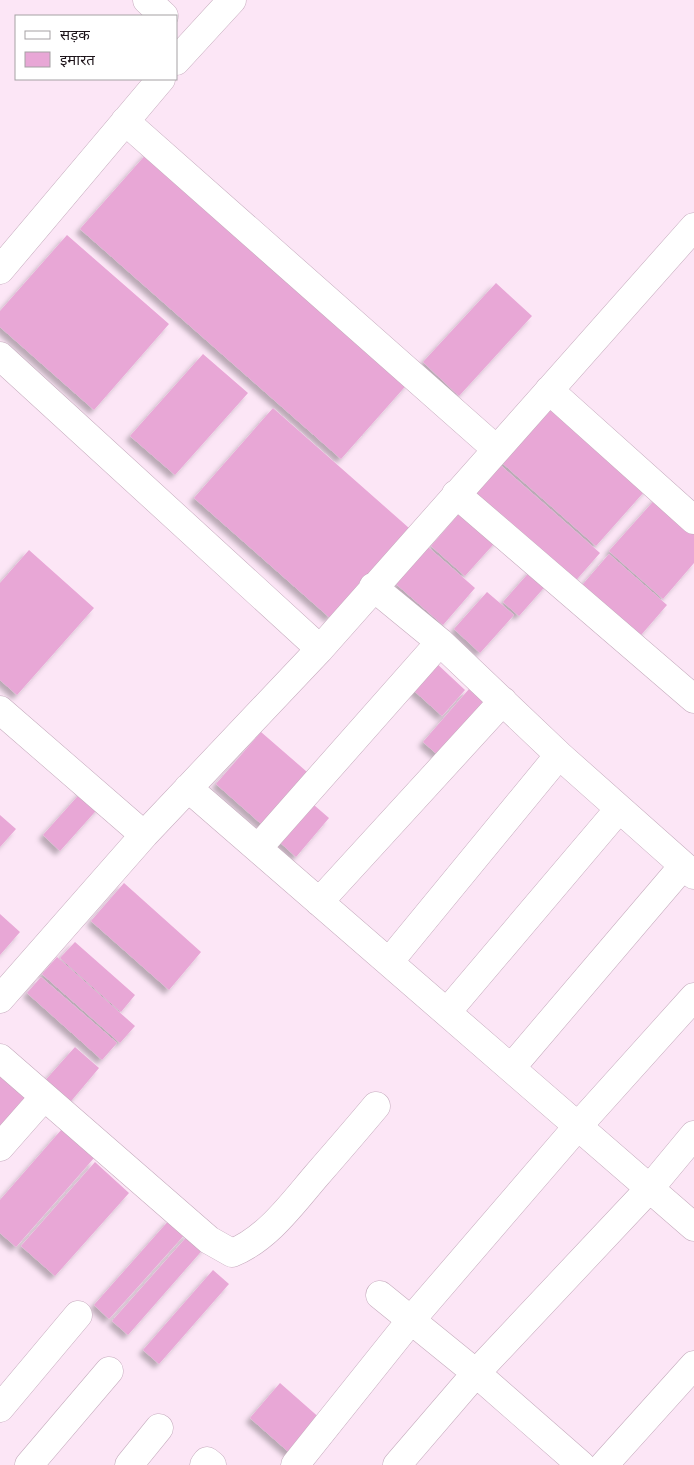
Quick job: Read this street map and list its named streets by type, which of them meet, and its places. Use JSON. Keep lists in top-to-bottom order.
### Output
{
  "legend": ["सड़क", "इमारत"]
}
